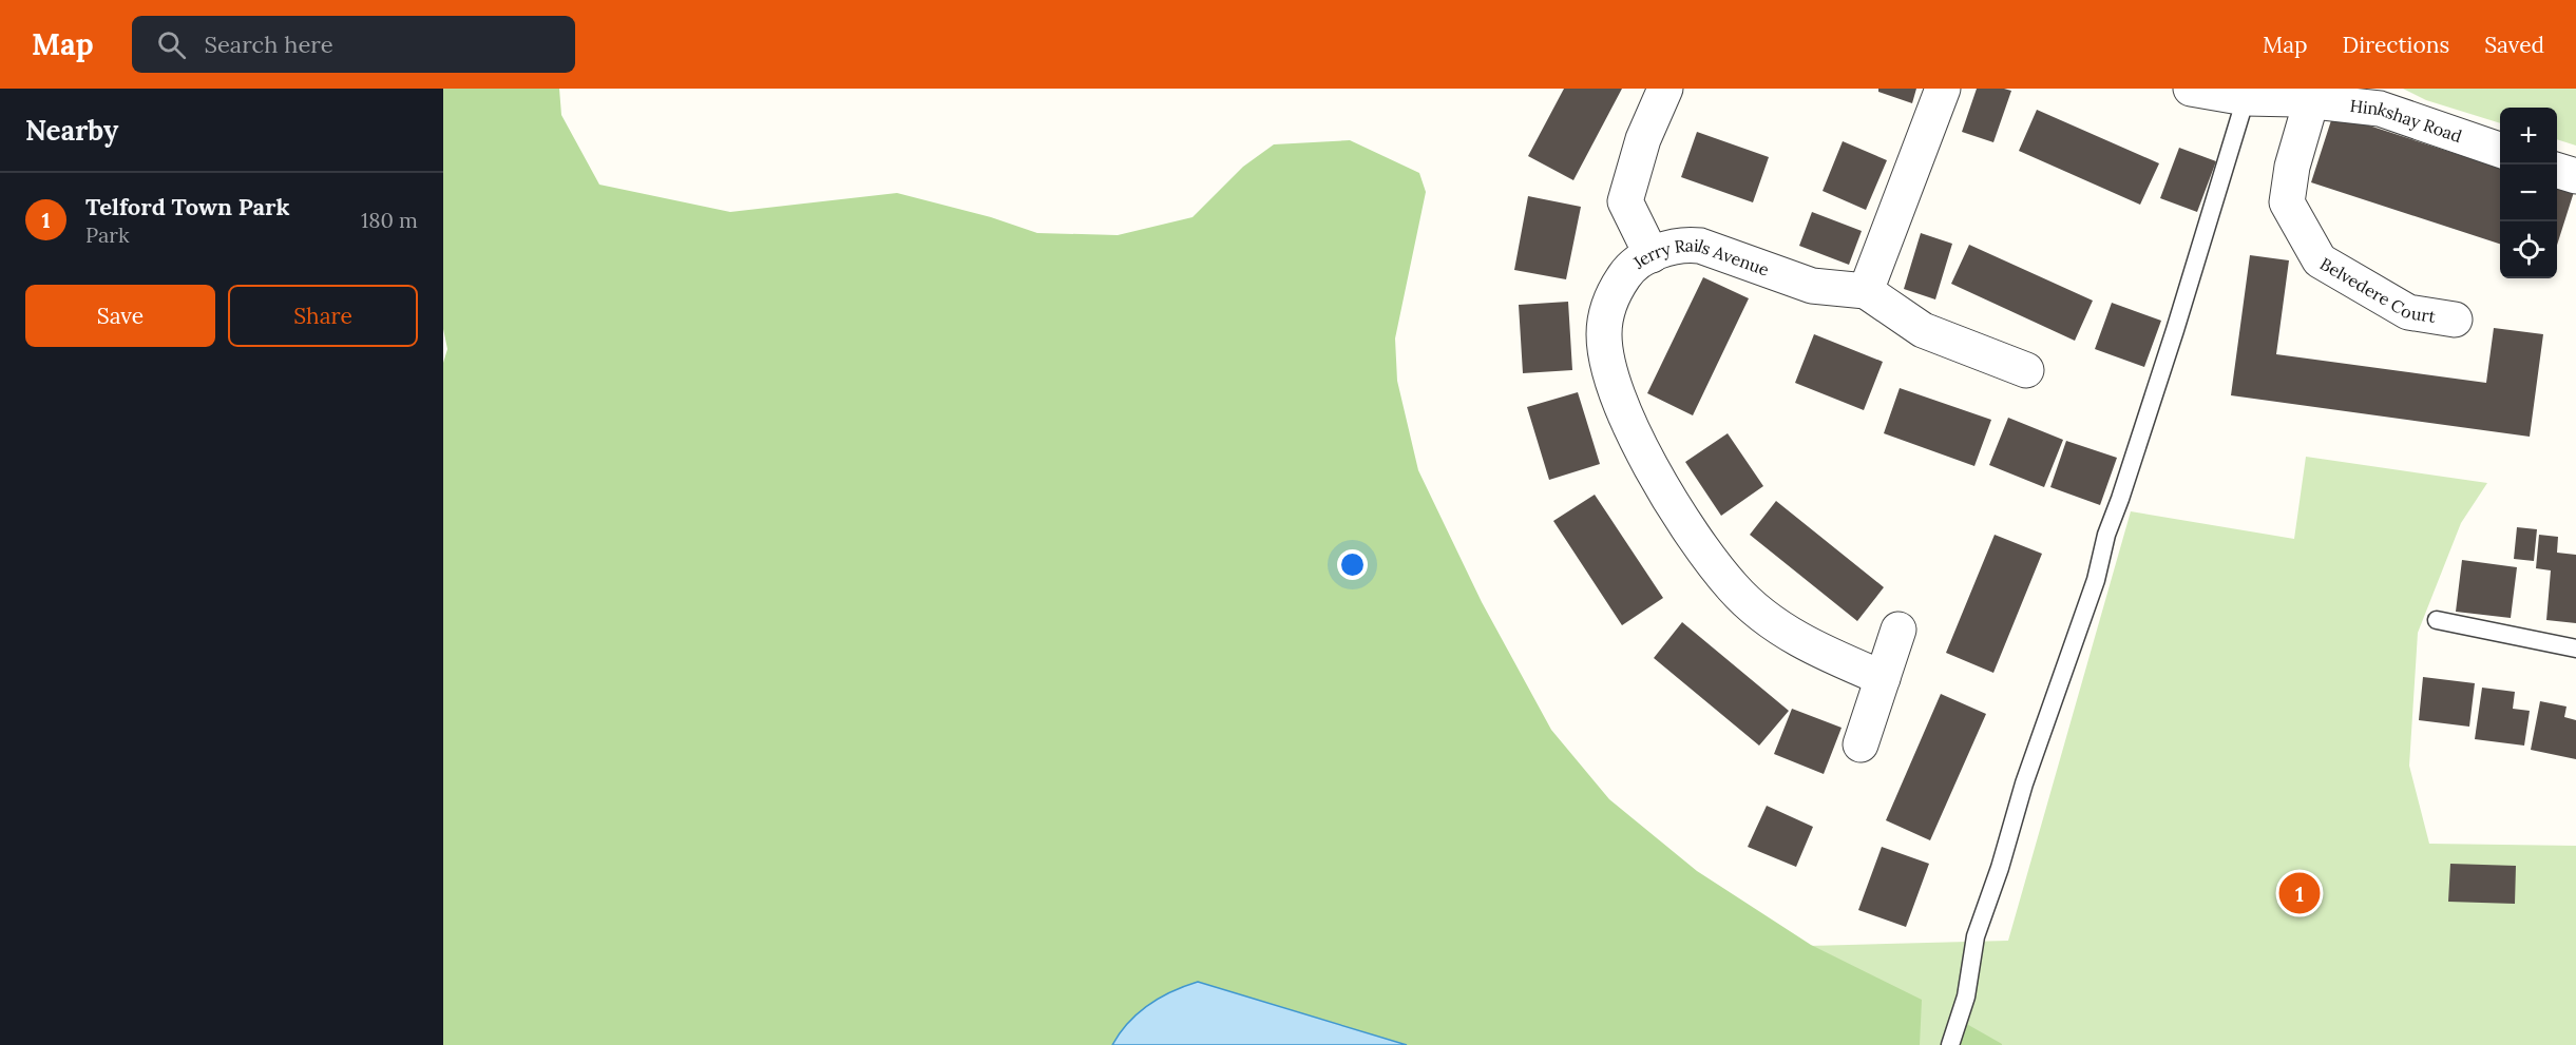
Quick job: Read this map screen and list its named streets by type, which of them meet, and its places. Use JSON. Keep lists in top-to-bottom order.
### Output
{
  "streets": {
    "street": ["Hinkshay Road", "Jerry Rails Avenue", "Belvedere Court"]
  },
  "crossings": [
    ["Hinkshay Road", "Belvedere Court"]
  ],
  "page": {
    "header": "Map",
    "search": "Search here",
    "nav": ["Map", "Directions", "Saved"],
    "heading": "Nearby",
    "map_buttons": ["+", "−"],
    "list": [
      {
        "mark": "1",
        "name": "Telford Town Park",
        "note": "Park",
        "value": "180 m"
      }
    ],
    "buttons": ["Save", "Share"],
    "pins": "1"
  }
}
